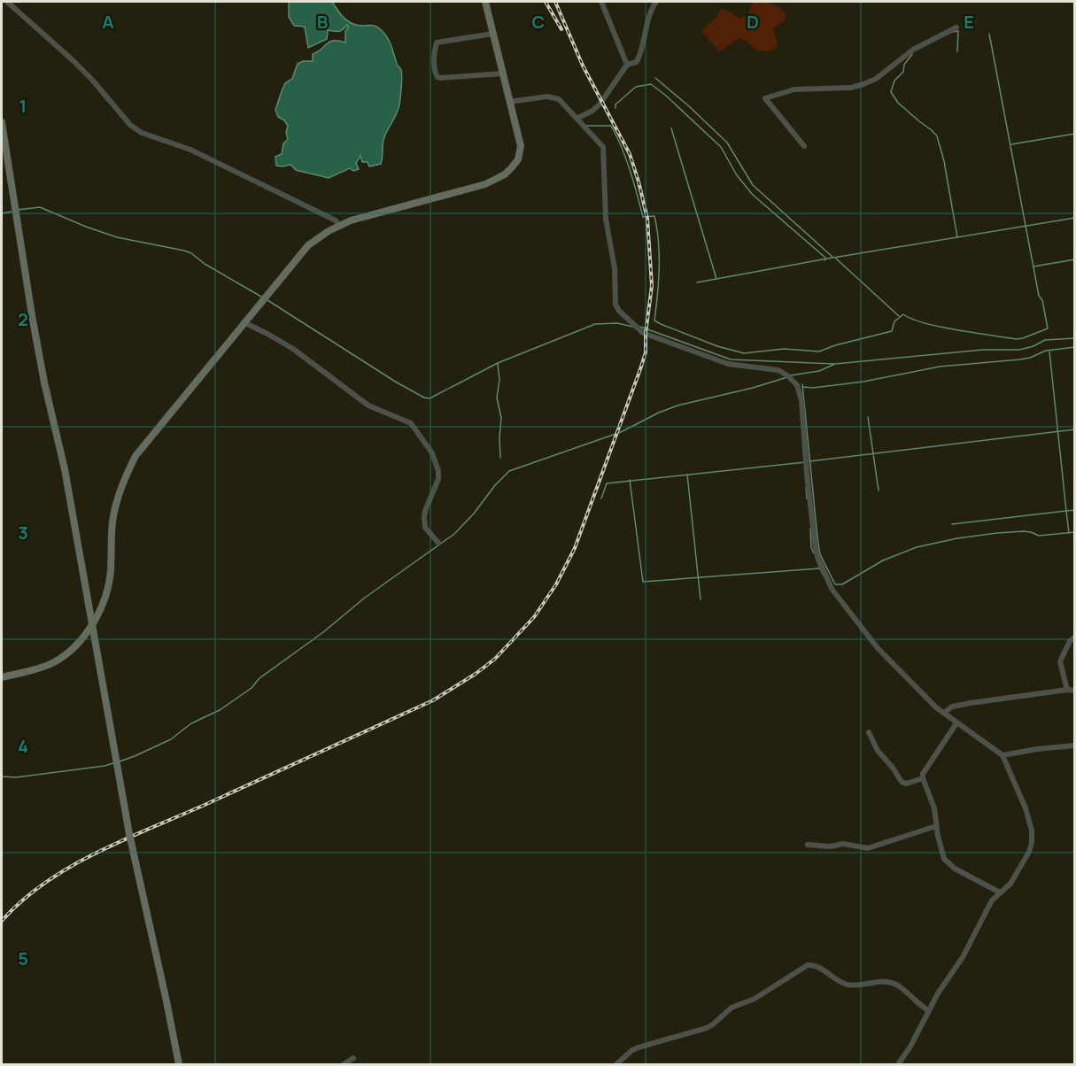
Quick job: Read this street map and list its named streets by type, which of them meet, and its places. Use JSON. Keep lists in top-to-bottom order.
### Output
{
  "grid": {
    "columns": [
      "A",
      "B",
      "C",
      "D",
      "E"
    ],
    "rows": [
      "1",
      "2",
      "3",
      "4",
      "5"
    ]
  }
}
